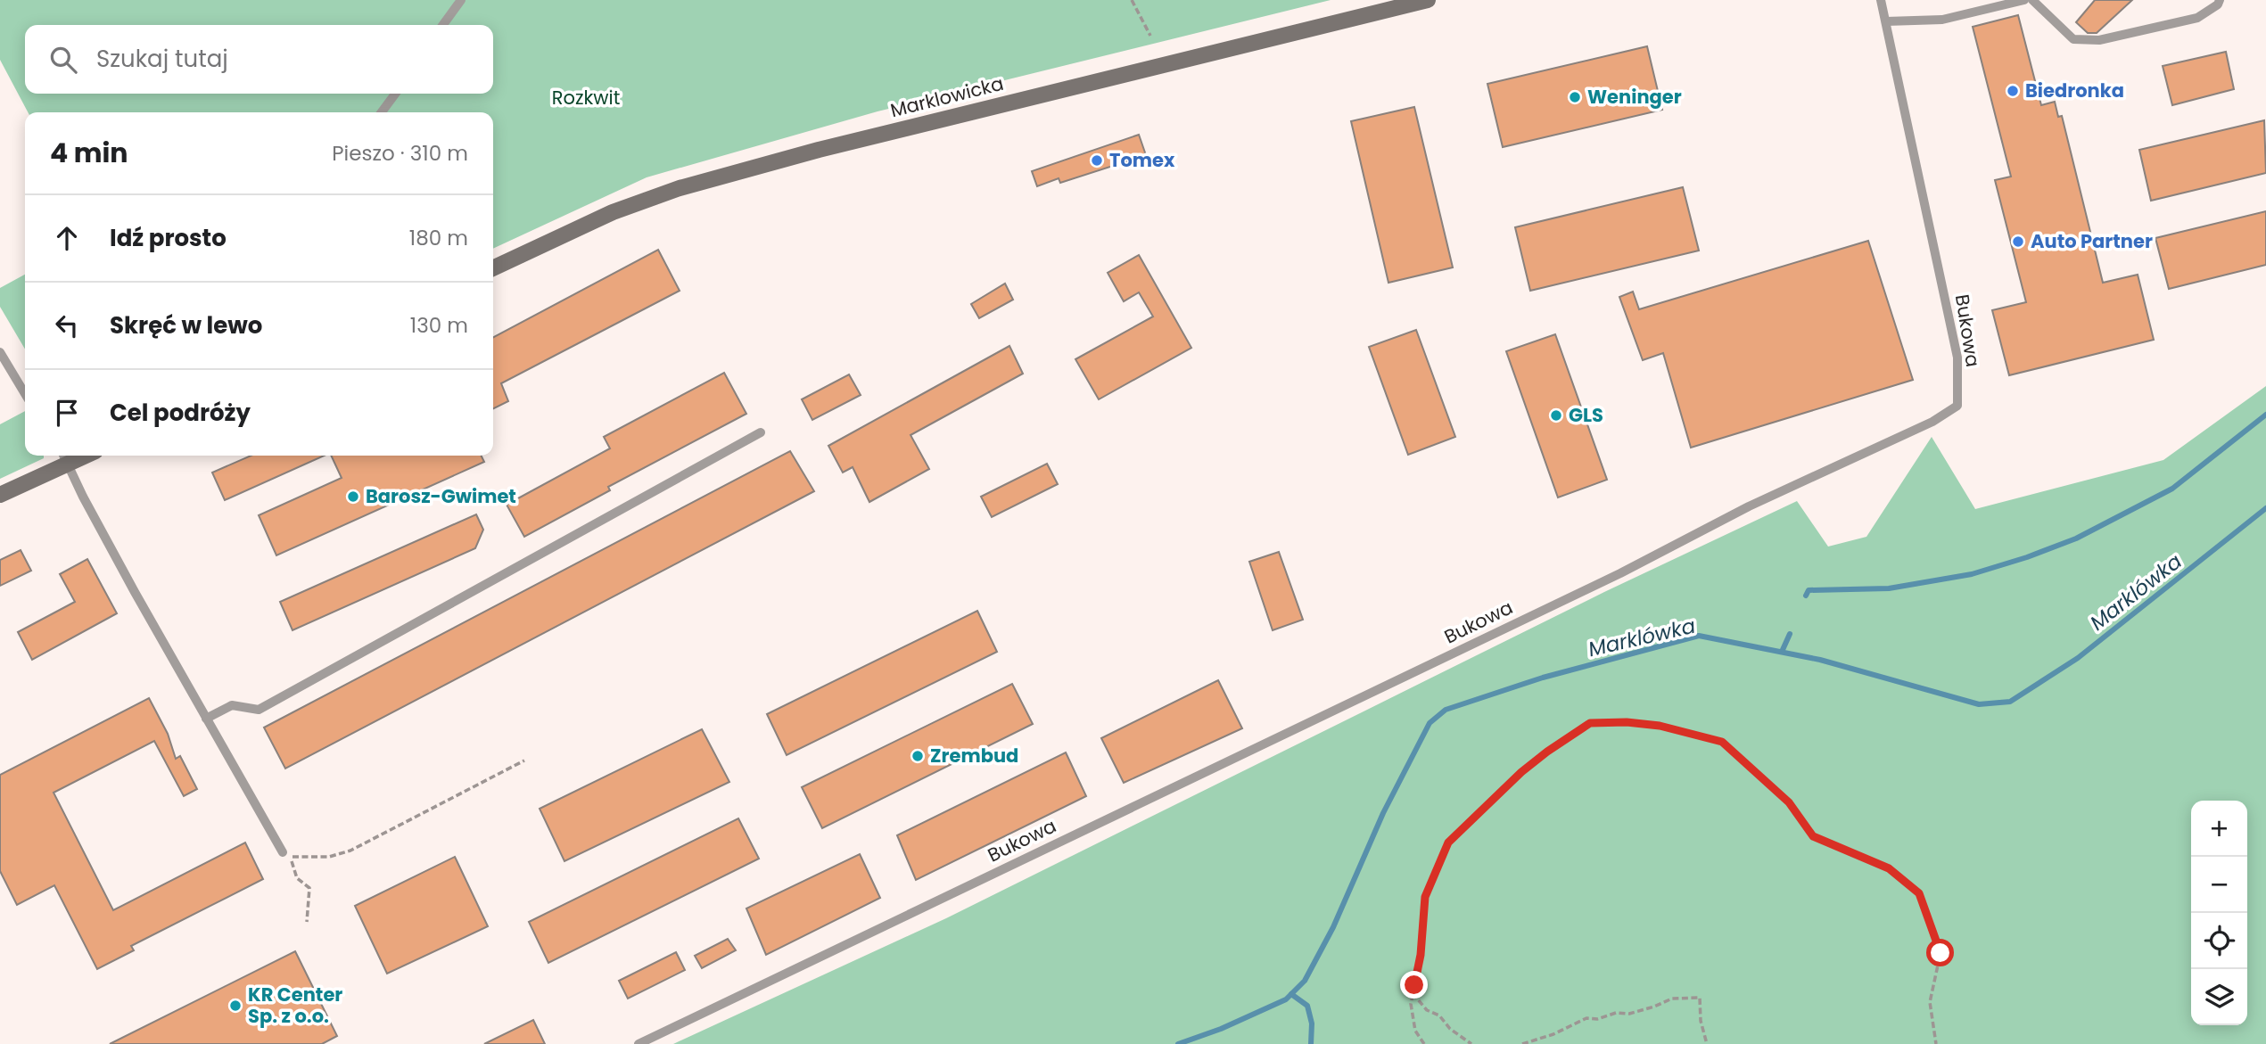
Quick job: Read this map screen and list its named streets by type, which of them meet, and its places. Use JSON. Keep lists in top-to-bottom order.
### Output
{
  "streets": {
    "main road": ["Marklowicka"],
    "lane": ["Bukowa"]
  },
  "water": ["Marklówka"],
  "parks": ["Rozkwit"],
  "places": [
    "Biedronka",
    "Weninger",
    "Tomex",
    "Auto Partner",
    "GLS",
    "Barosz-Gwimet",
    "Zrembud",
    "KR Center Sp. z o.o."
  ],
  "page": {
    "search": "Szukaj tutaj",
    "heading": ["4 min", "Pieszo · 310 m"],
    "list": [
      ["Idź prosto", "180 m"],
      ["Skręć w lewo", "130 m"],
      "Cel podróży"
    ],
    "map_buttons": ["+", "−"]
  }
}
